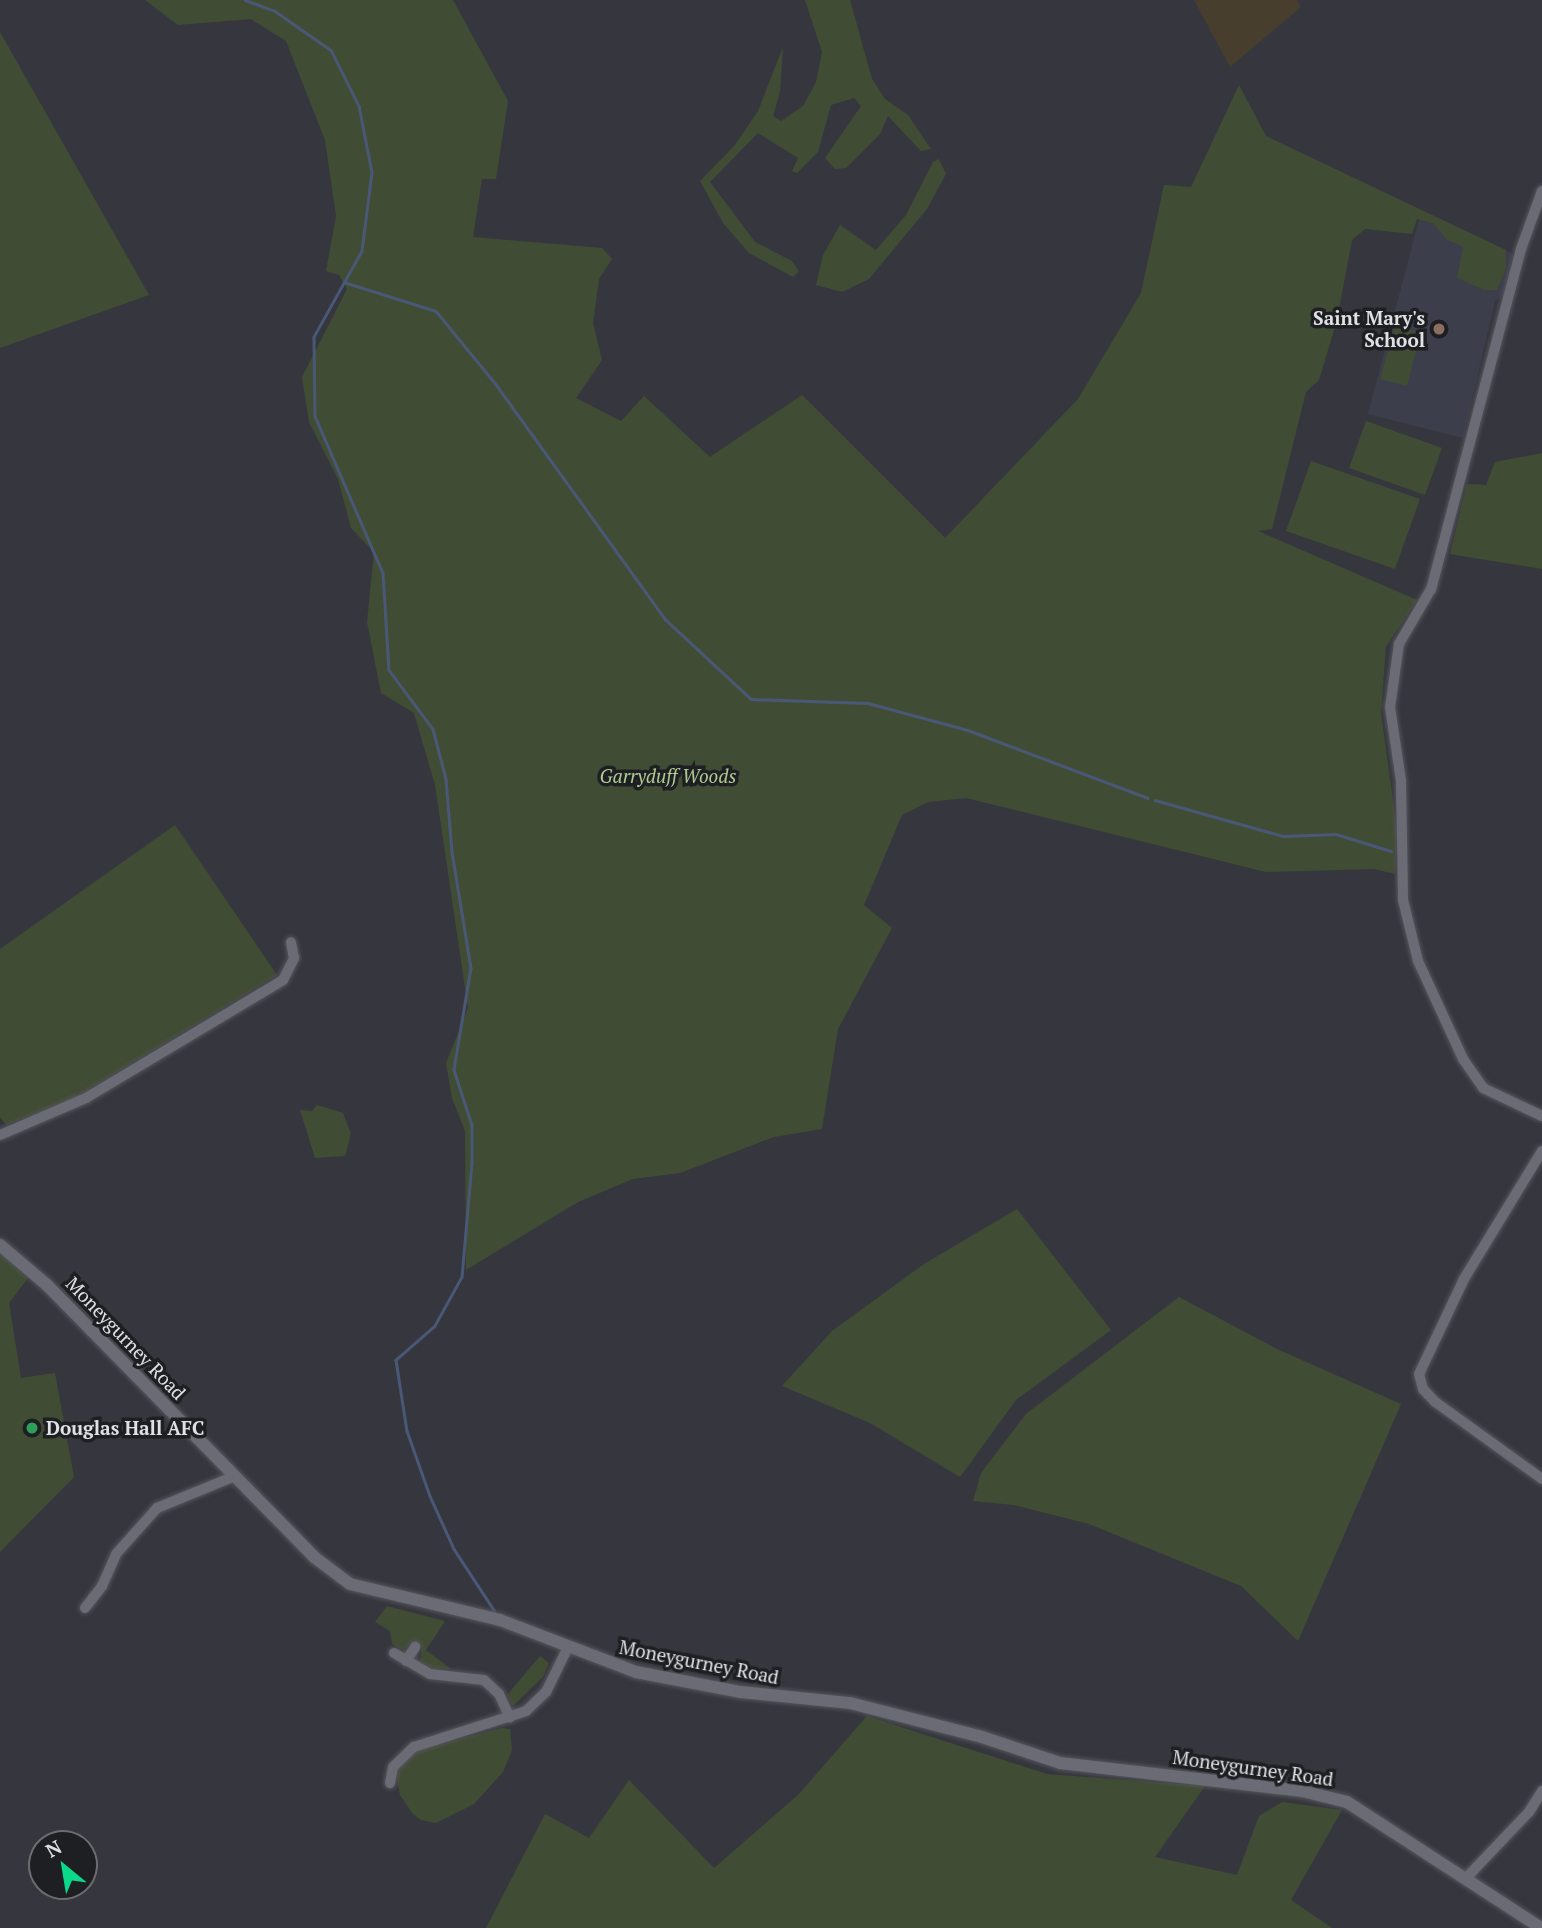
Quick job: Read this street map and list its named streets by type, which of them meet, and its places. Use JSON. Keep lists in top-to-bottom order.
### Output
{
  "streets": {
    "street": ["Moneygurney Road"]
  },
  "parks": ["Garryduff Woods"],
  "places": ["Saint Mary's School", "Douglas Hall AFC"],
  "north": "top left"
}
